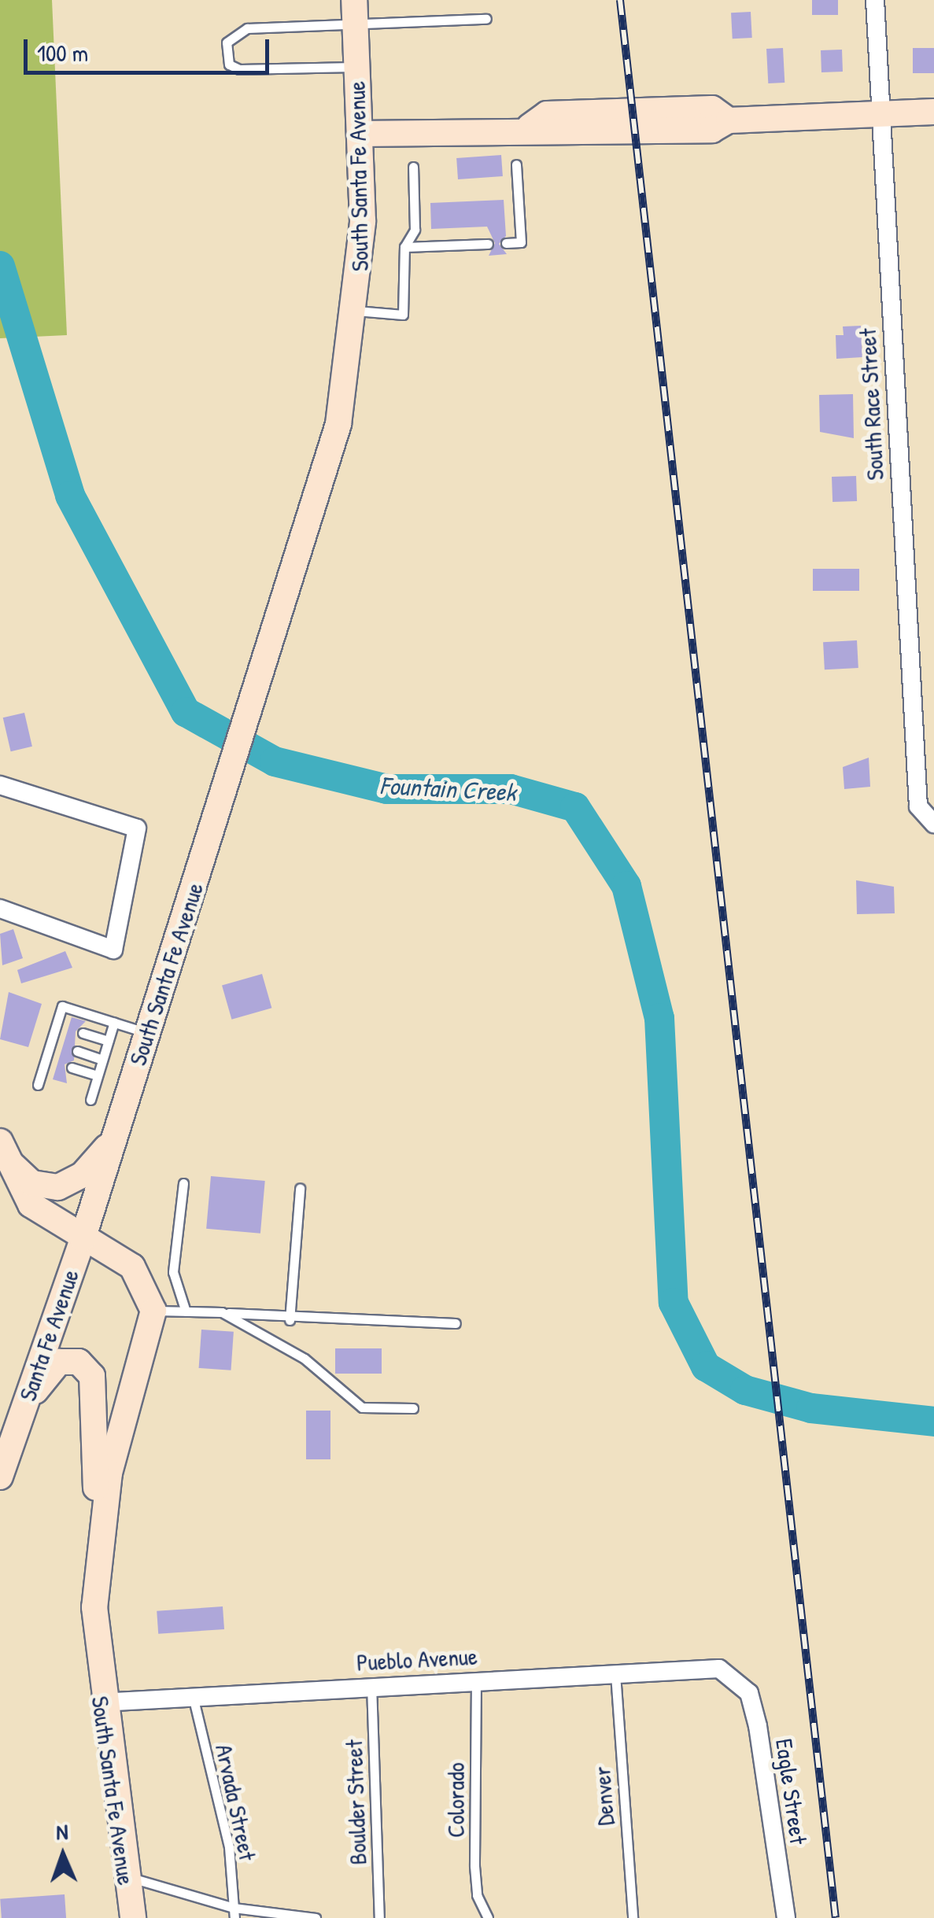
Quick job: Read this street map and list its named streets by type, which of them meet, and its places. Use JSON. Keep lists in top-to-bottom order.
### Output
{
  "streets": {
    "main road": ["South Santa Fe Avenue", "Santa Fe Avenue"],
    "street": ["South Race Street", "Pueblo Avenue", "Eagle Street"],
    "lane": [
      "Denver",
      "Colorado",
      "Arvada Street",
      "Boulder Street"
    ]
  },
  "crossings": [
    ["South Santa Fe Avenue", "Santa Fe Avenue"],
    ["South Santa Fe Avenue", "Pueblo Avenue"],
    ["Pueblo Avenue", "Eagle Street"],
    ["Pueblo Avenue", "Denver"],
    ["Pueblo Avenue", "Colorado"],
    ["Pueblo Avenue", "Arvada Street"],
    ["Pueblo Avenue", "Boulder Street"]
  ],
  "water": ["Fountain Creek"],
  "scale_bar": "100 m",
  "north": "top"
}
